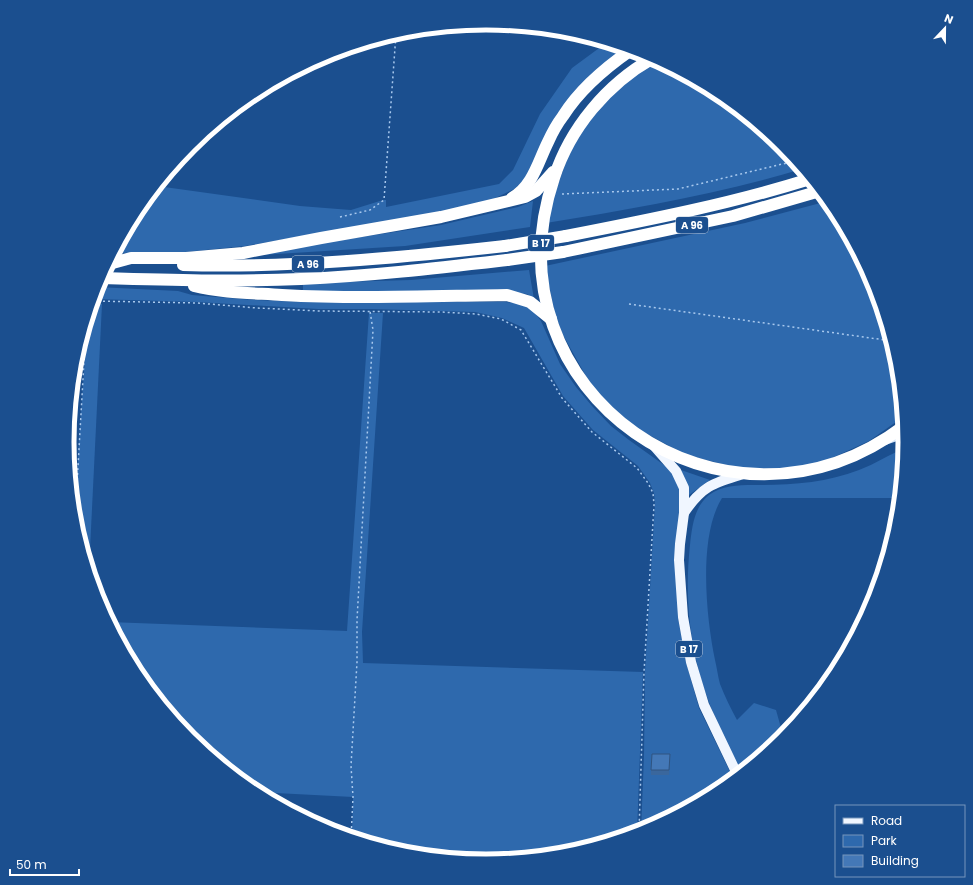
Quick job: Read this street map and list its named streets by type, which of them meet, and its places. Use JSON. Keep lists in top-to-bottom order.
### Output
{
  "streets": {
    "highway": ["A 96", "B 17"]
  },
  "legend": ["Road", "Park", "Building"],
  "scale_bar": "50 m",
  "north": "top"
}
